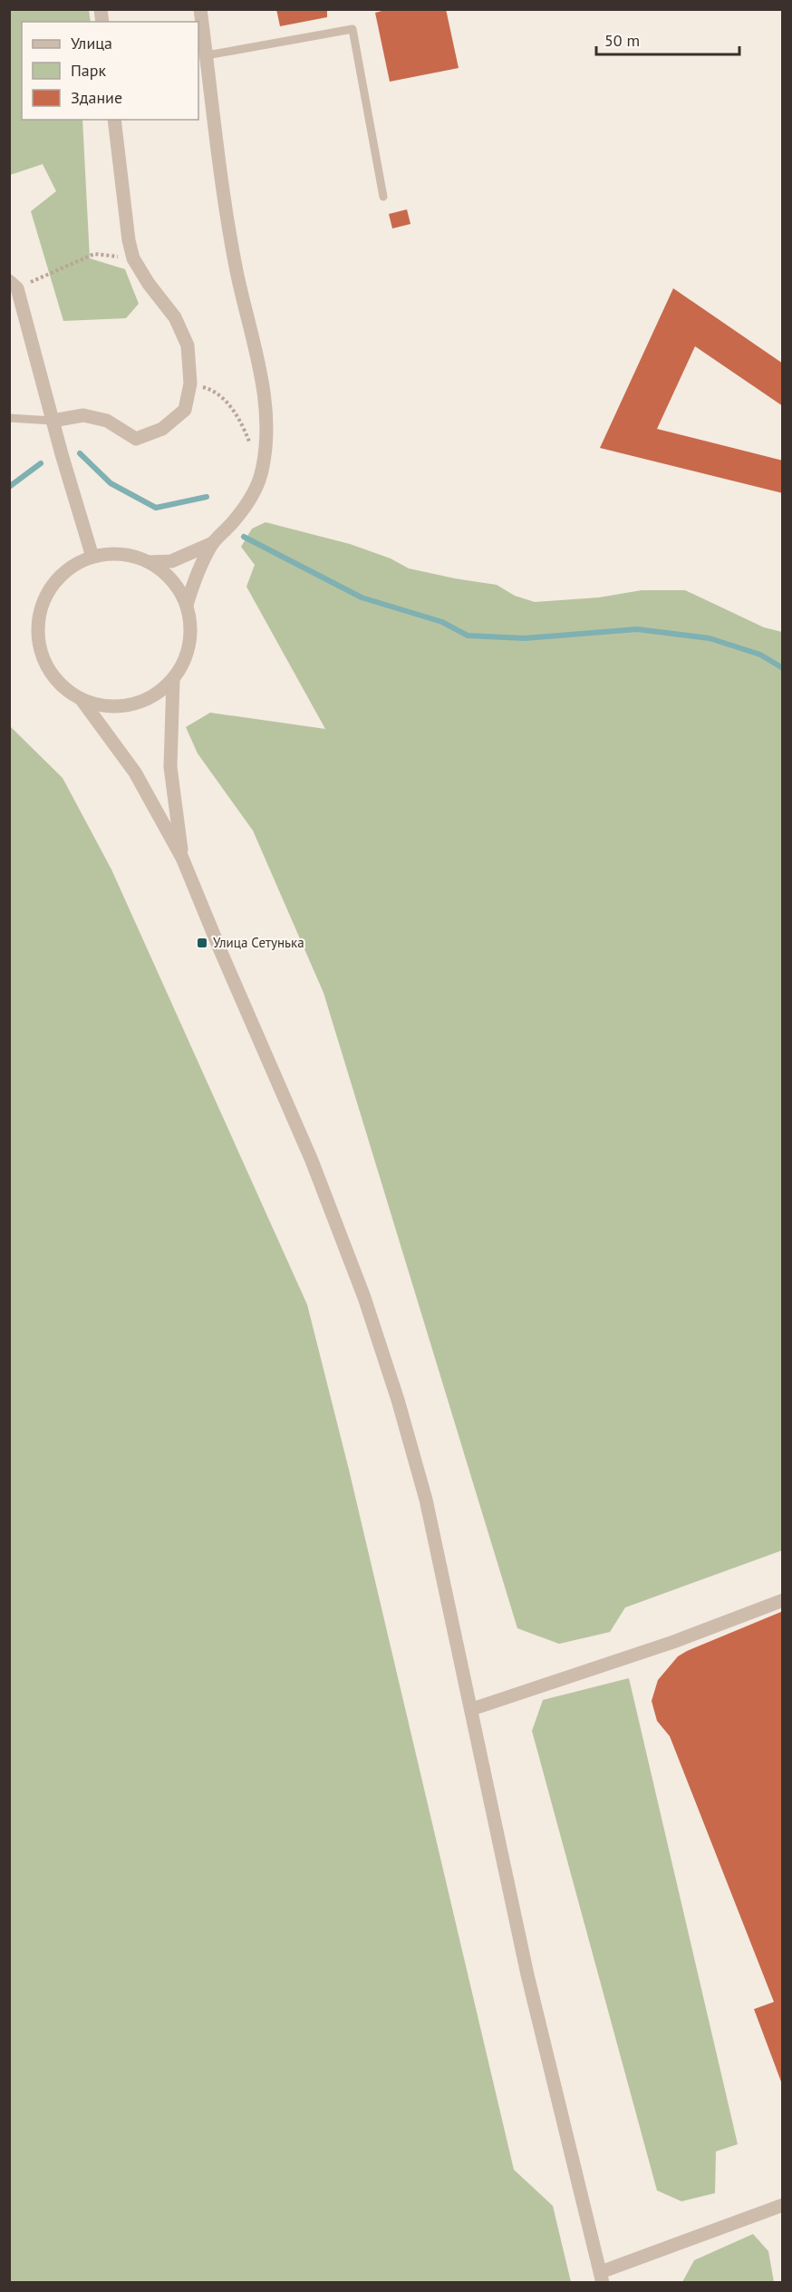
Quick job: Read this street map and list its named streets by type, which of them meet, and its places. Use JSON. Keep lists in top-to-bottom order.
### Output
{
  "places": {
    "transit": ["Улица Сетунька"]
  },
  "legend": ["Улица", "Парк", "Здание"],
  "scale_bar": "50 m"
}
